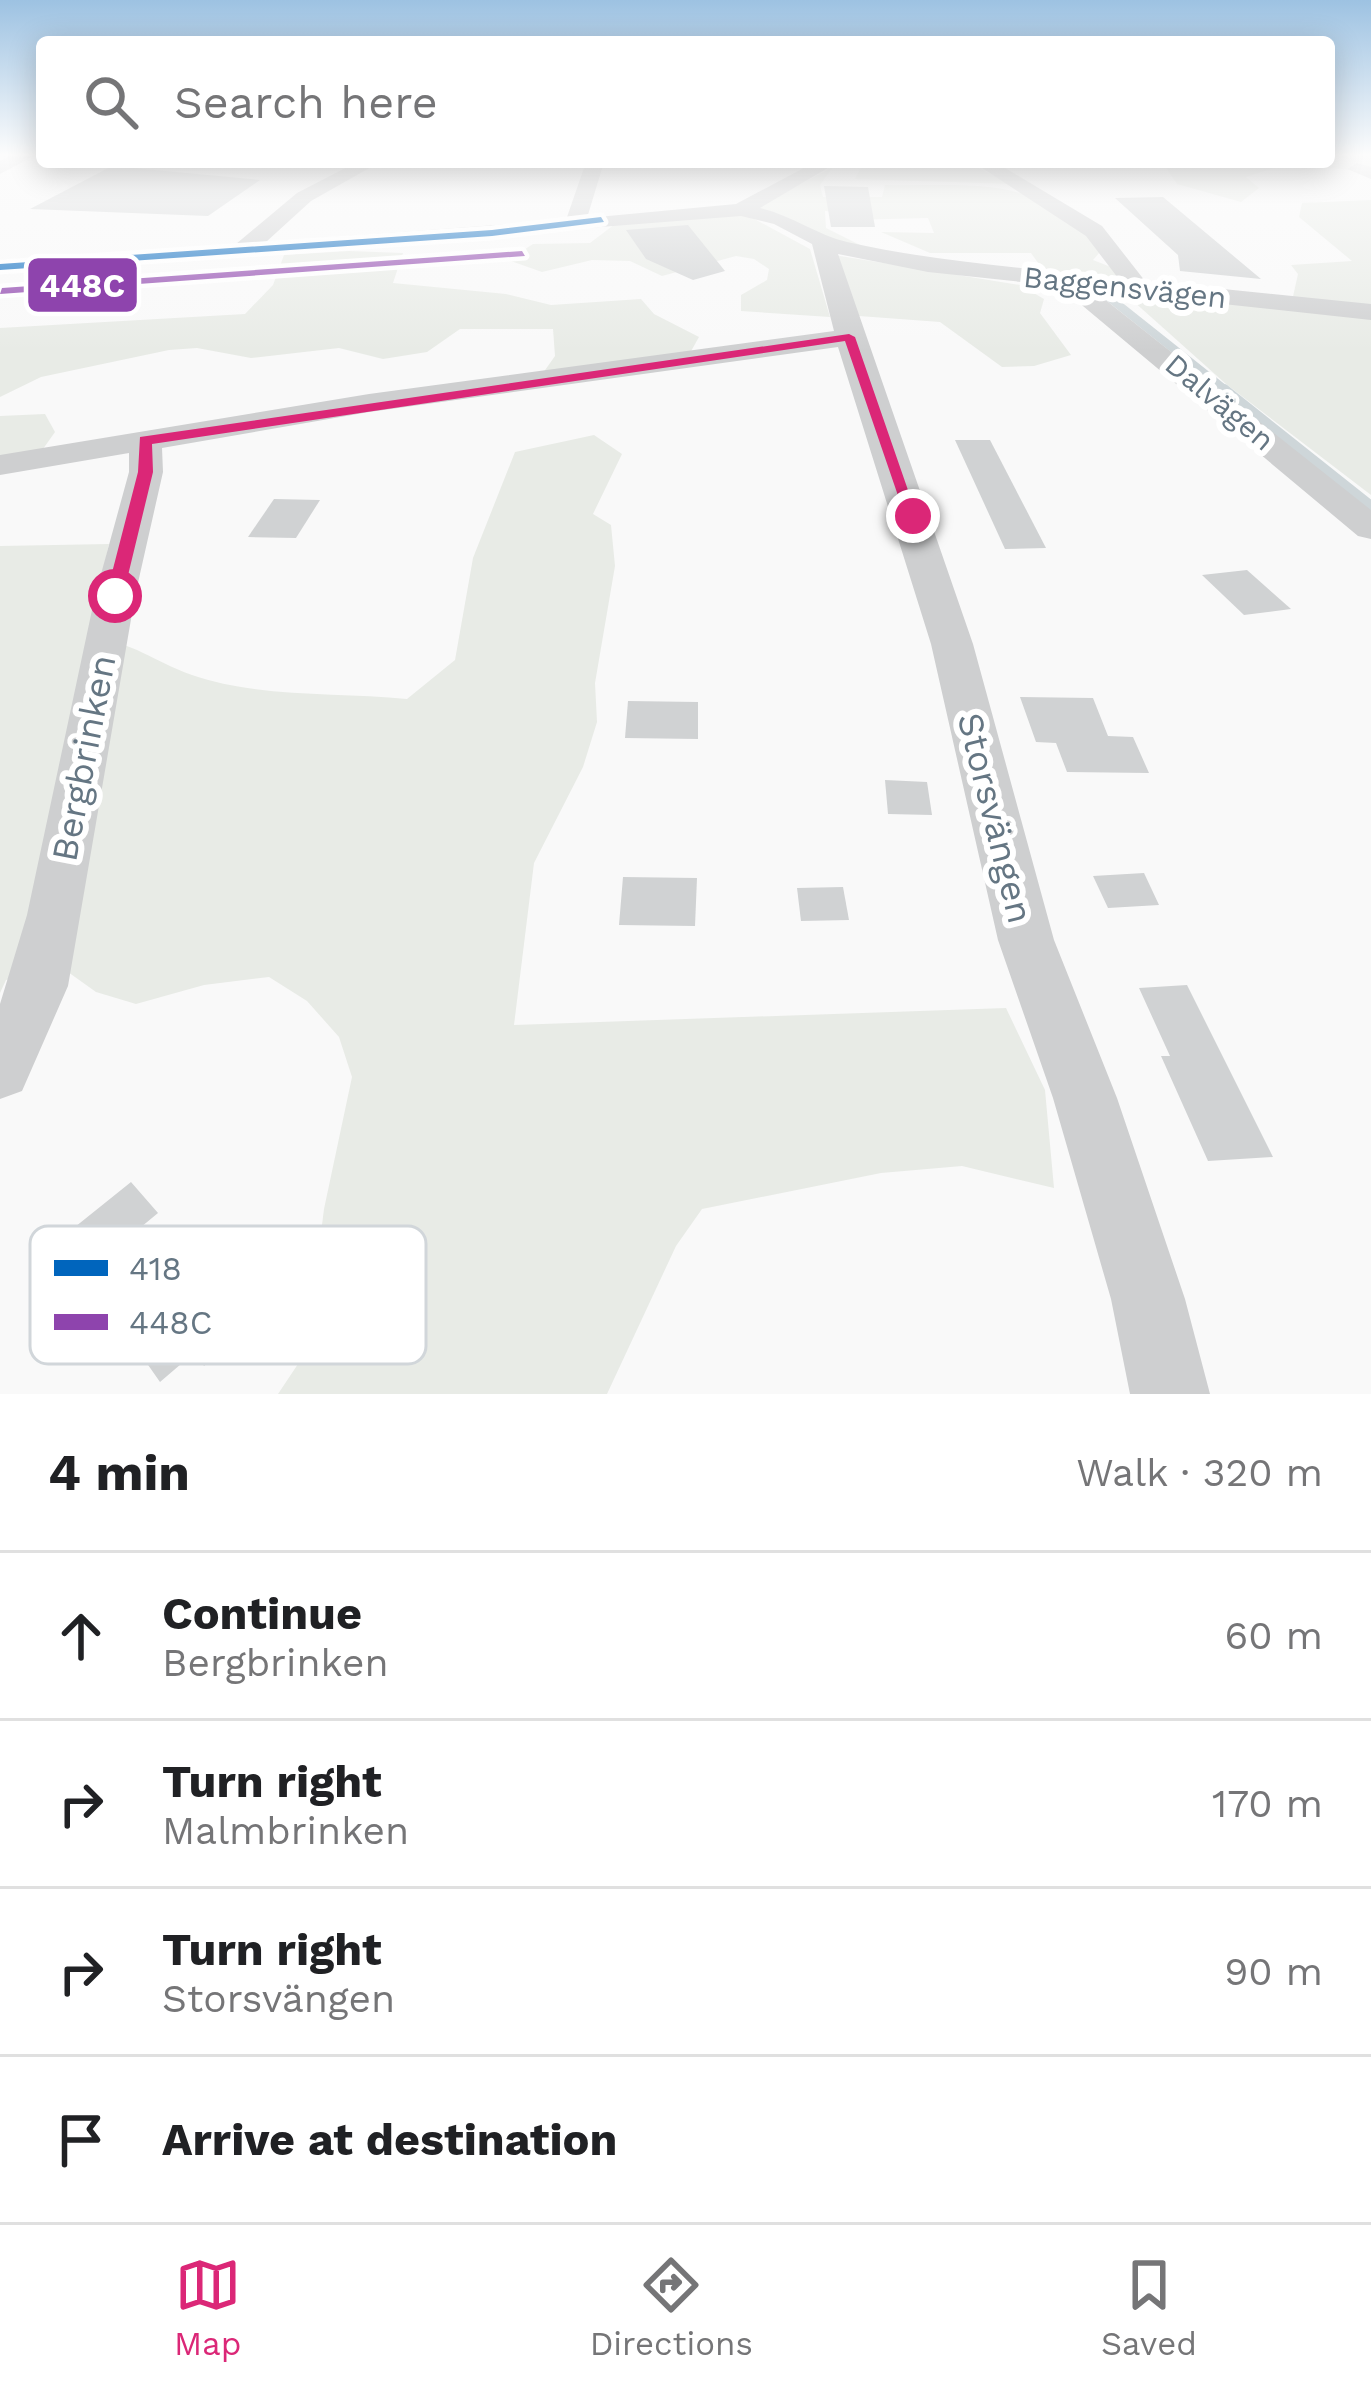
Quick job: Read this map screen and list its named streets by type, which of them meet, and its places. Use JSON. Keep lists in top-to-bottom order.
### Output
{
  "streets": {
    "street": [
      "Baggensvägen",
      "Dalvägen",
      "Bergbrinken",
      "Storsvängen"
    ]
  },
  "crossings": [
    ["Baggensvägen", "Dalvägen"],
    ["Baggensvägen", "Storsvängen"]
  ],
  "lines": ["transit line 418", "transit line 448C"],
  "legend": ["418", "448C"],
  "page": {
    "search": "Search here",
    "heading": ["4 min", "Walk · 320 m"],
    "list": [
      ["Continue", "Bergbrinken", "60 m"],
      ["Turn right", "Malmbrinken", "170 m"],
      ["Turn right", "Storsvängen", "90 m"],
      "Arrive at destination"
    ],
    "nav": ["Map", "Directions", "Saved"]
  }
}
